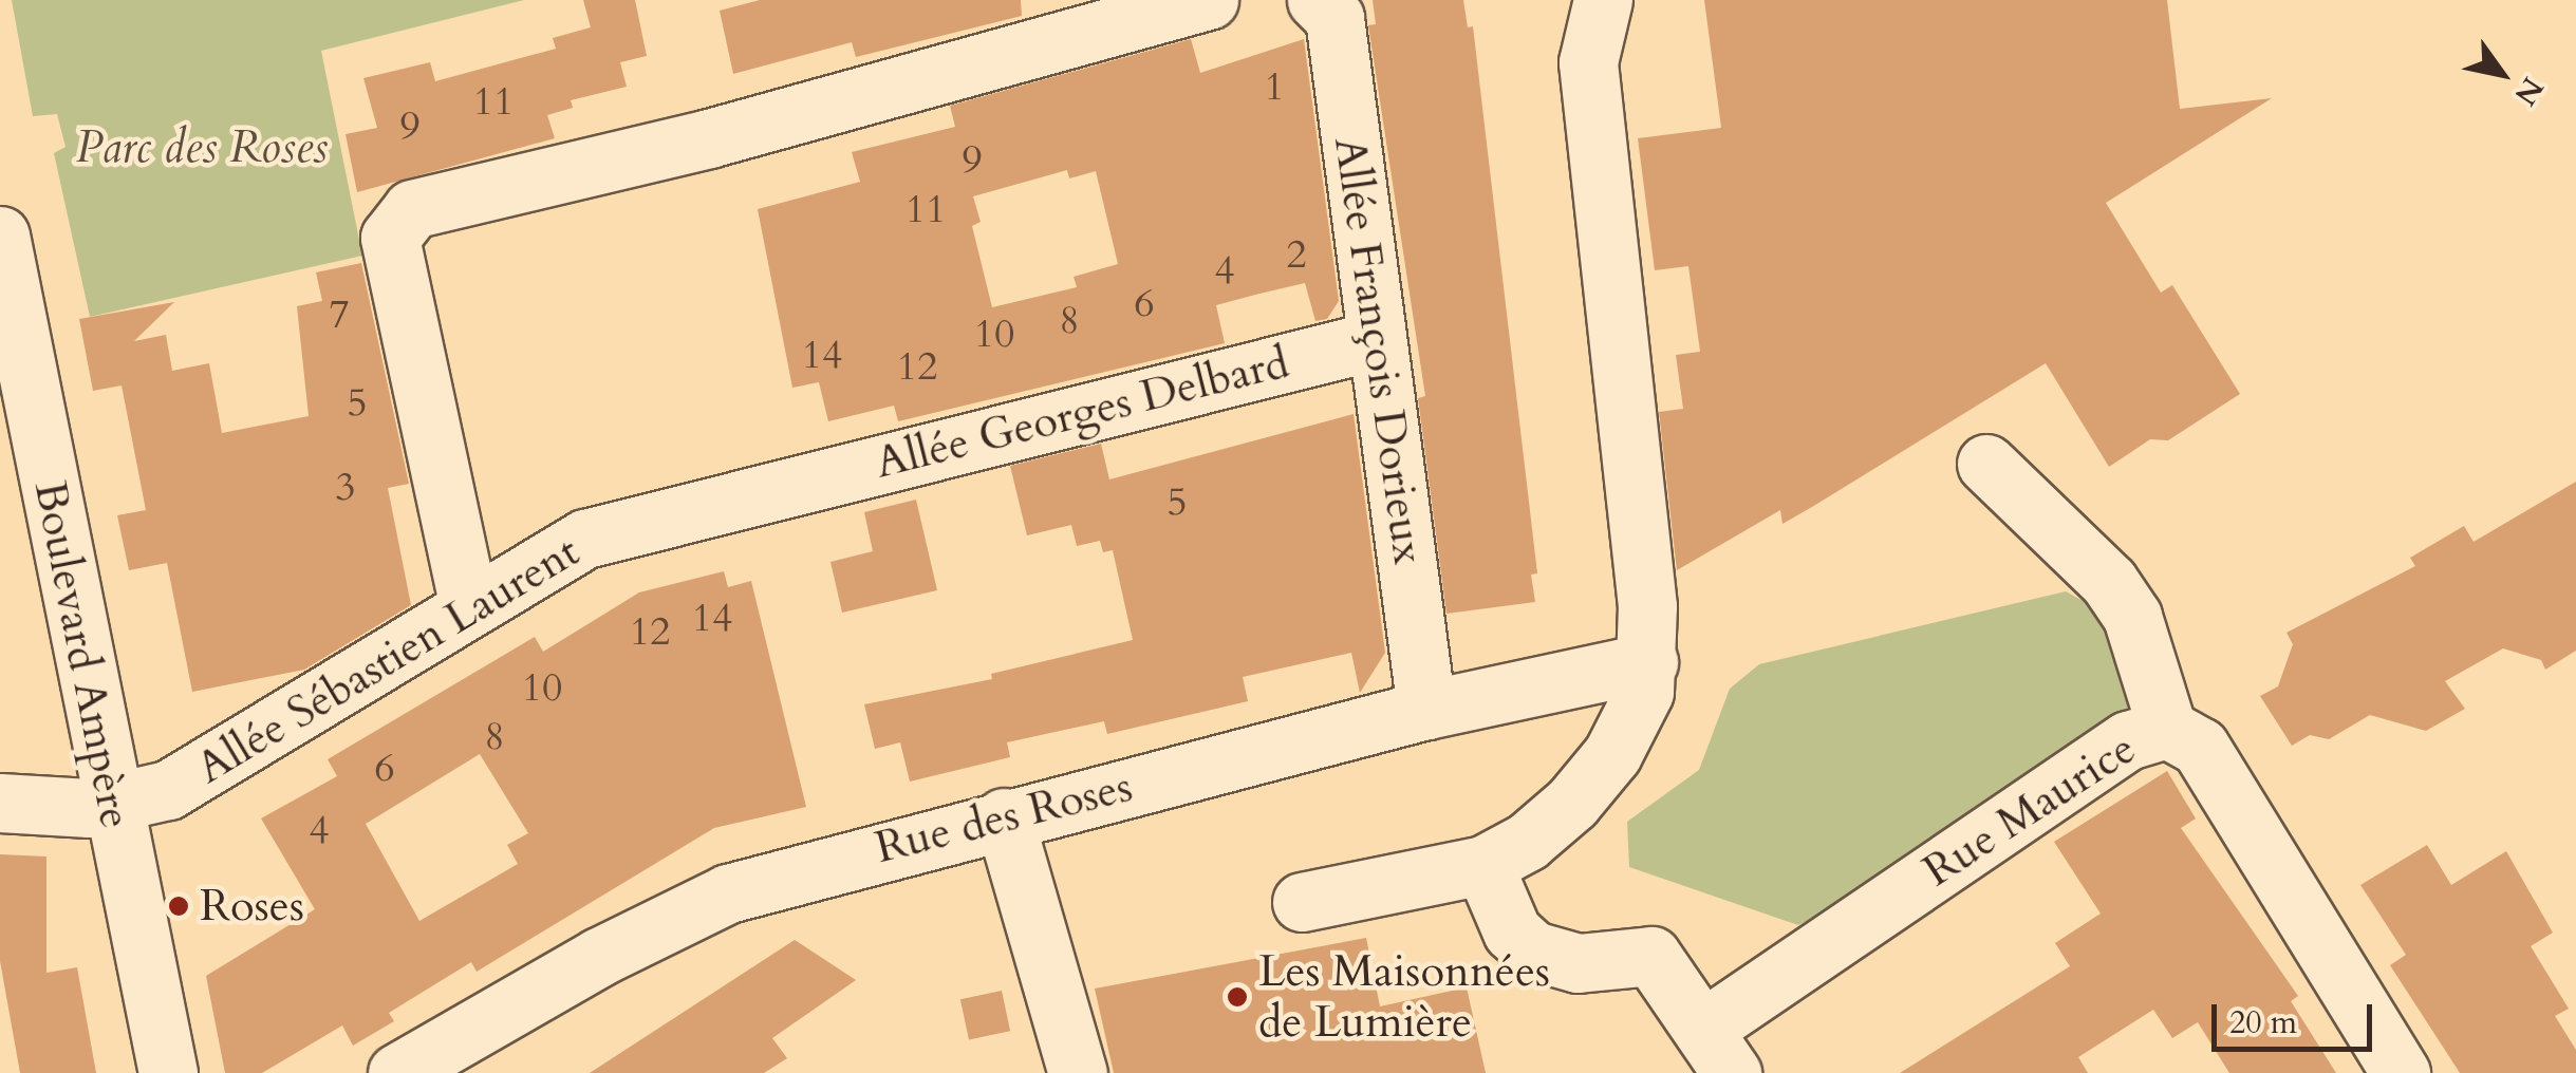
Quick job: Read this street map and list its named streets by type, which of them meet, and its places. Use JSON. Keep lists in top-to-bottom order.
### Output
{
  "streets": {
    "street": [
      "Allée François Dorieux",
      "Allée Georges Delbard",
      "Boulevard Ampère",
      "Allée Sébastien Laurent",
      "Rue Maurice",
      "Rue des Roses"
    ]
  },
  "crossings": [
    ["Allée François Dorieux", "Allée Georges Delbard"],
    ["Allée François Dorieux", "Rue des Roses"],
    ["Allée Georges Delbard", "Allée Sébastien Laurent"],
    ["Boulevard Ampère", "Allée Sébastien Laurent"]
  ],
  "parks": ["Parc des Roses"],
  "places": ["Roses", "Les Maisonnées de Lumière"],
  "house_numbers": [
    "1",
    "11",
    "9",
    "9",
    "11",
    "2",
    "4",
    "6",
    "7",
    "8",
    "10",
    "14",
    "12",
    "5",
    "3",
    "5",
    "14",
    "12",
    "10",
    "8",
    "6",
    "4"
  ],
  "scale_bar": "20 m",
  "north": "bottom right"
}
